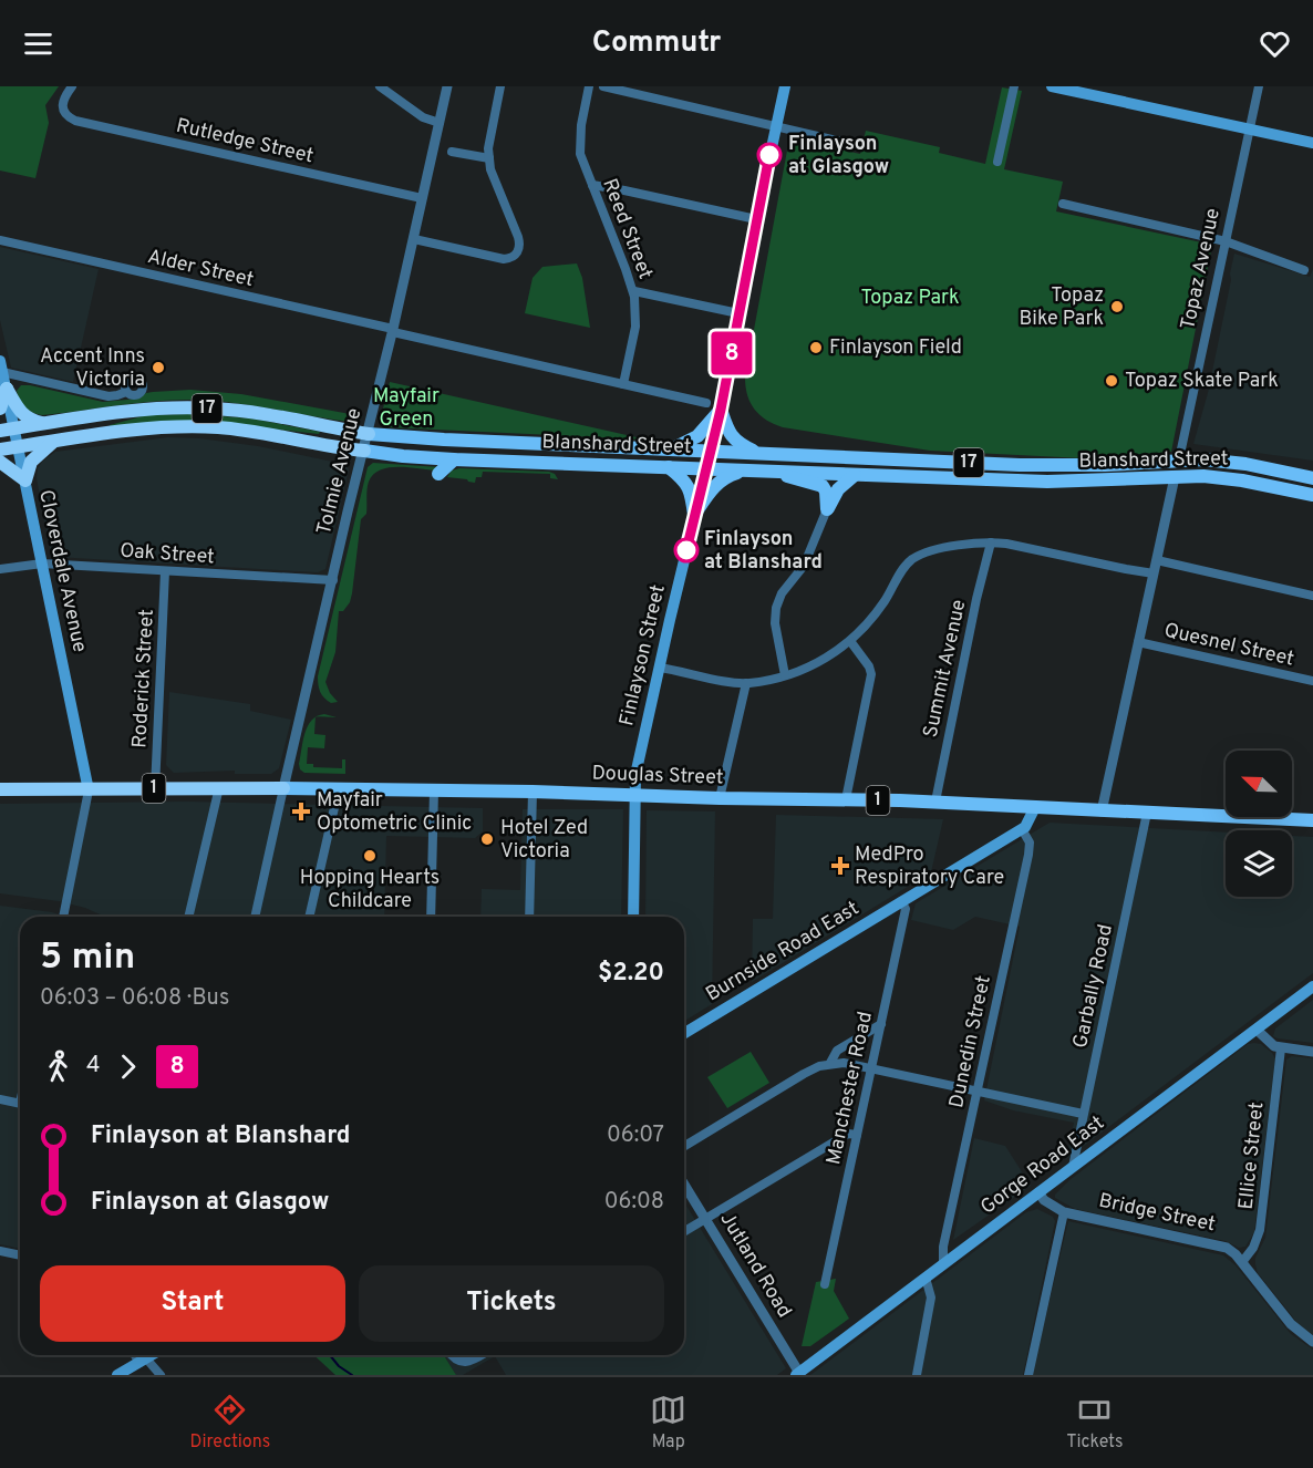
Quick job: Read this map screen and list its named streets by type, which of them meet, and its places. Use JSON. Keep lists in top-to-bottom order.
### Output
{
  "streets": {
    "highway": [
      "17",
      "Blanshard Street",
      "Douglas Street",
      "1"
    ],
    "main road": [
      "Cloverdale Avenue",
      "Finlayson Street",
      "Burnside Road East",
      "Gorge Road East"
    ],
    "street": [
      "Rutledge Street",
      "Reed Street",
      "Alder Street",
      "Topaz Avenue",
      "Tolmie Avenue",
      "Oak Street",
      "Quesnel Street",
      "Summit Avenue",
      "Roderick Street",
      "Garbally Road",
      "Dunedin Street",
      "Manchester Road",
      "Ellice Street",
      "Bridge Street",
      "Jutland Road"
    ]
  },
  "crossings": [
    ["Rutledge Street", "Tolmie Avenue"],
    ["Reed Street", "Alder Street"],
    ["Alder Street", "Tolmie Avenue"],
    ["Topaz Avenue", "Blanshard Street"],
    ["Blanshard Street", "Tolmie Avenue"],
    ["Blanshard Street", "Cloverdale Avenue"],
    ["Blanshard Street", "Finlayson Street"],
    ["Tolmie Avenue", "Oak Street"],
    ["Tolmie Avenue", "Douglas Street"],
    ["Oak Street", "Cloverdale Avenue"],
    ["Oak Street", "Roderick Street"],
    ["Cloverdale Avenue", "Douglas Street"],
    ["Finlayson Street", "Douglas Street"],
    ["Summit Avenue", "Douglas Street"],
    ["Roderick Street", "Douglas Street"],
    ["Douglas Street", "Burnside Road East"],
    ["Douglas Street", "Garbally Road"],
    ["Burnside Road East", "Dunedin Street"],
    ["Burnside Road East", "Manchester Road"],
    ["Garbally Road", "Gorge Road East"],
    ["Dunedin Street", "Gorge Road East"],
    ["Ellice Street", "Bridge Street"],
    ["Gorge Road East", "Bridge Street"],
    ["Gorge Road East", "Jutland Road"]
  ],
  "parks": ["Topaz Park", "Mayfair Green"],
  "places": {
    "other": [
      "Finlayson at Glasgow",
      "Topaz Bike Park",
      "Finlayson Field",
      "Accent Inns Victoria",
      "Topaz Skate Park",
      "Finlayson at Blanshard",
      "Hotel Zed Victoria",
      "Hopping Hearts Childcare"
    ],
    "health": ["Mayfair Optometric Clinic", "MedPro Respiratory Care"]
  },
  "lines": ["bus line 8"],
  "north": "top left",
  "page": {
    "header": "Commutr",
    "on_map": "8",
    "heading": ["5 min", "06:03 – 06:08 · Bus", "$2.20"],
    "legs": ["4", "8"],
    "list": [
      {
        "name": "Finlayson at Blanshard",
        "value": "06:07"
      },
      {
        "name": "Finlayson at Glasgow",
        "value": "06:08"
      }
    ],
    "buttons": ["Start", "Tickets"],
    "tabs": ["Directions", "Map", "Tickets"]
  }
}
